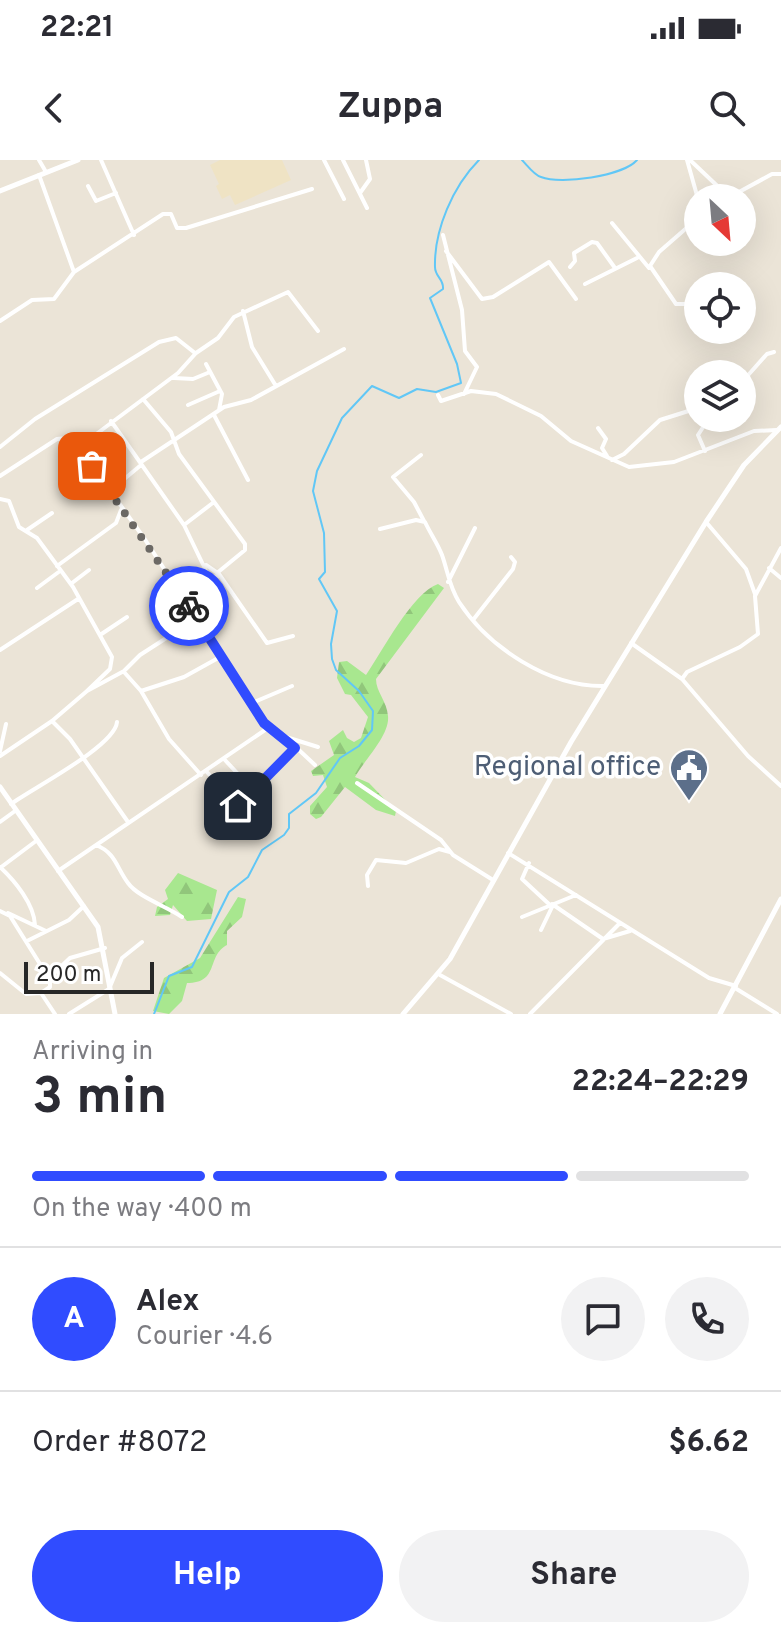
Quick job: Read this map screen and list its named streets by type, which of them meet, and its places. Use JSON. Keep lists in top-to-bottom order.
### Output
{
  "places": {
    "public building": ["Regional office"]
  },
  "scale_bar": "200 m",
  "north": "bottom right",
  "page": {
    "status": "22:21",
    "header": "Zuppa",
    "scale": "200 m",
    "heading": ["3 min", "Arriving in", "22:24–22:29"],
    "panel": [
      "Alex",
      "Courier · 4.6",
      "Order #8072",
      "$6.62"
    ],
    "bar": "On the way · 400 m",
    "round": "A",
    "buttons": ["Help", "Share"]
  }
}
